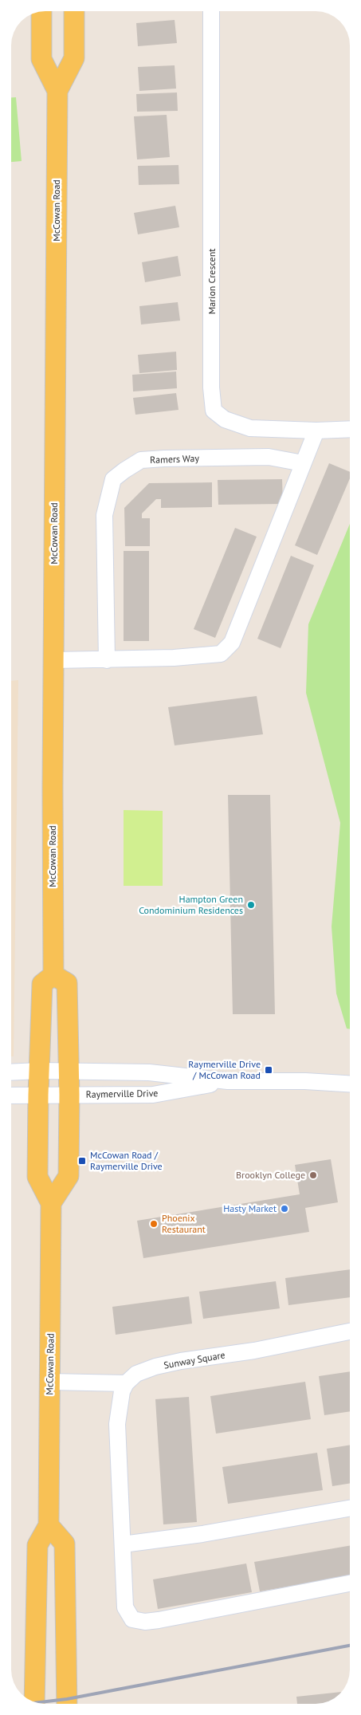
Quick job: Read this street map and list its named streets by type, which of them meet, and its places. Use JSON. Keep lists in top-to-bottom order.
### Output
{
  "streets": {
    "main road": ["McCowan Road"],
    "street": [
      "Marion Crescent",
      "Ramers Way",
      "Raymerville Drive",
      "Sunway Square"
    ]
  },
  "crossings": [
    ["McCowan Road", "Raymerville Drive"]
  ],
  "places": {
    "other": [
      "Hampton Green Condominium Residences",
      "Brooklyn College",
      "Hasty Market",
      "Phoenix Restaurant"
    ],
    "transit": ["Raymerville Drive / McCowan Road", "McCowan Road / Raymerville Drive"]
  }
}
